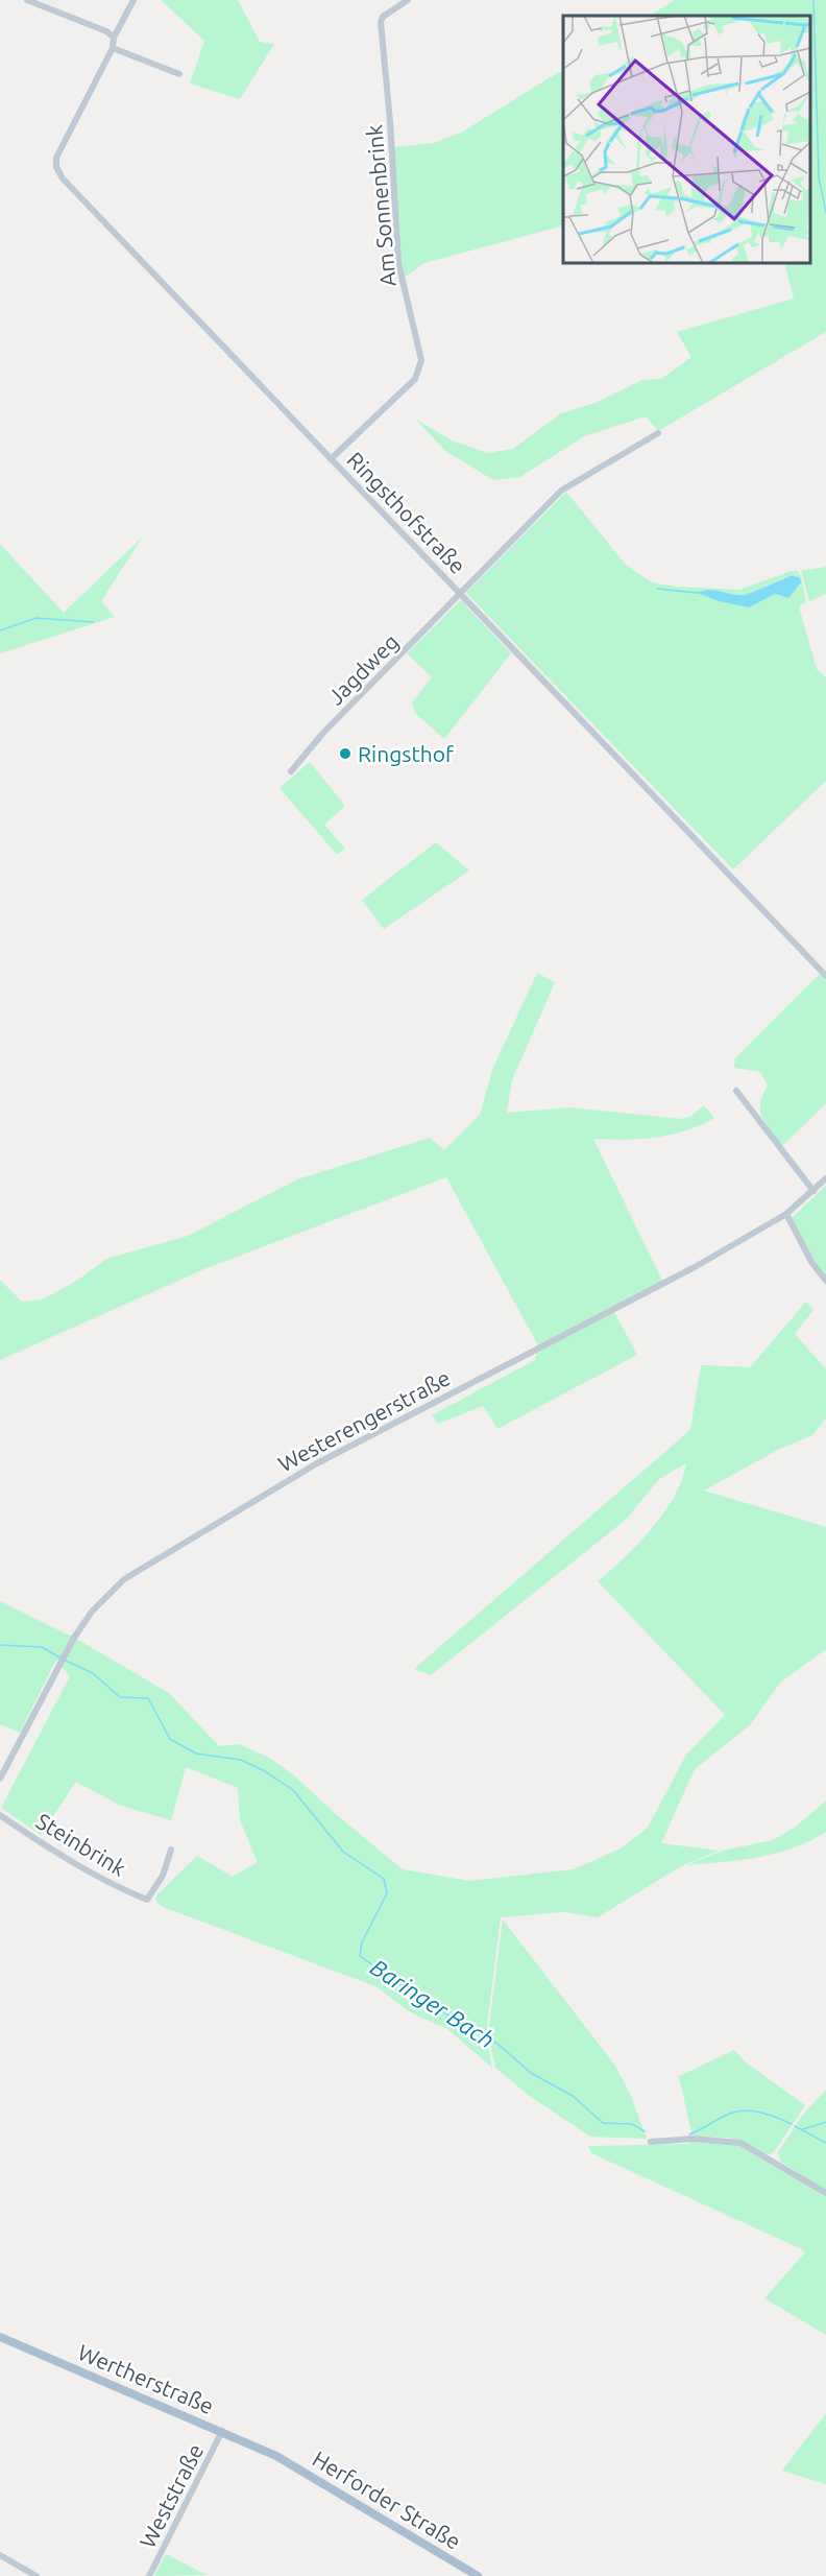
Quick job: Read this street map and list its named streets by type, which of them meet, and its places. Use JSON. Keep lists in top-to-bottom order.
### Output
{
  "streets": {
    "main road": ["Wertherstraße", "Herforder Straße"],
    "street": [
      "Am Sonnenbrink",
      "Ringsthofstraße",
      "Jagdweg",
      "Westerengerstraße",
      "Steinbrink",
      "Weststraße"
    ]
  },
  "crossings": [
    ["Am Sonnenbrink", "Ringsthofstraße"],
    ["Ringsthofstraße", "Jagdweg"],
    ["Wertherstraße", "Weststraße"],
    ["Wertherstraße", "Herforder Straße"]
  ],
  "water": ["Baringer Bach"],
  "places": ["Ringsthof"]
}
